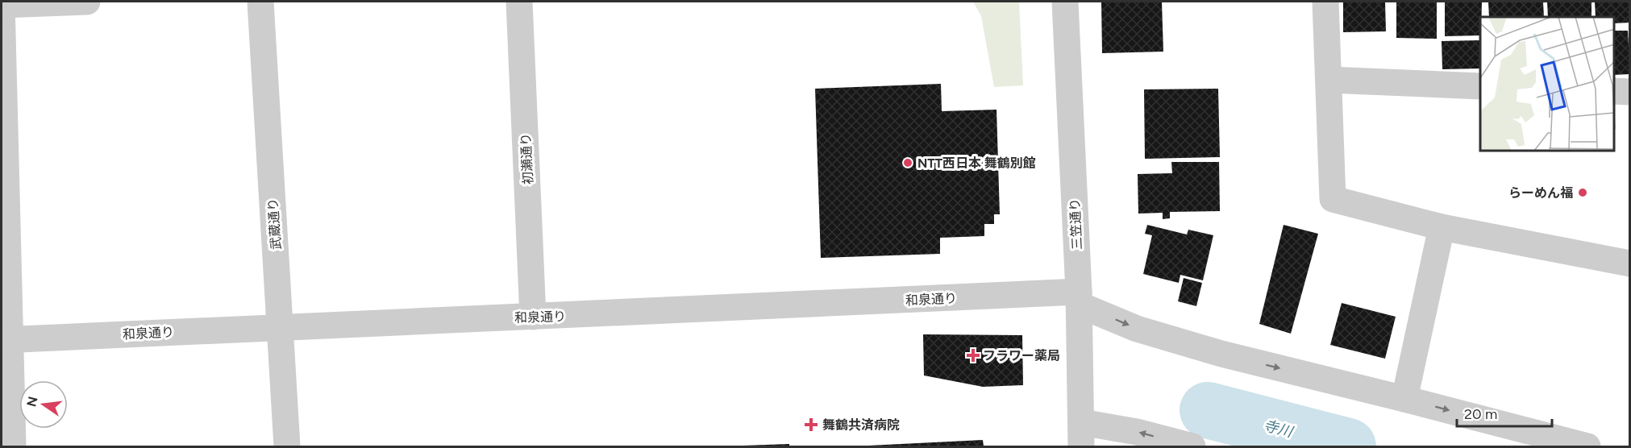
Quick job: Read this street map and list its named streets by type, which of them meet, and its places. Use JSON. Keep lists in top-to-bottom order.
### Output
{
  "streets": {
    "street": [
      "初瀬通り",
      "武蔵通り",
      "三笠通り",
      "和泉通り"
    ]
  },
  "crossings": [
    ["初瀬通り", "和泉通り"],
    ["武蔵通り", "和泉通り"],
    ["三笠通り", "和泉通り"]
  ],
  "water": ["寺川"],
  "places": {
    "other": ["NTT西日本 舞鶴別館", "らーめん福"],
    "health": ["フラワー薬局", "舞鶴共済病院"]
  },
  "scale_bar": "20 m",
  "north": "left"
}
